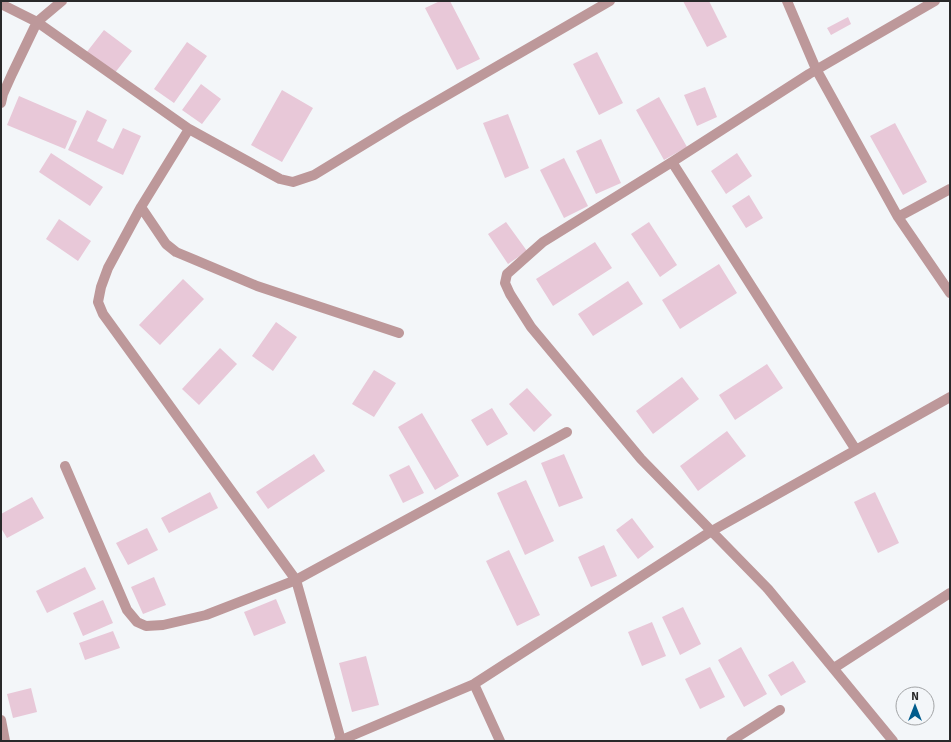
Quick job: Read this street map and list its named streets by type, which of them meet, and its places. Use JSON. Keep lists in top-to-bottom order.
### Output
{
  "north": "top"
}
